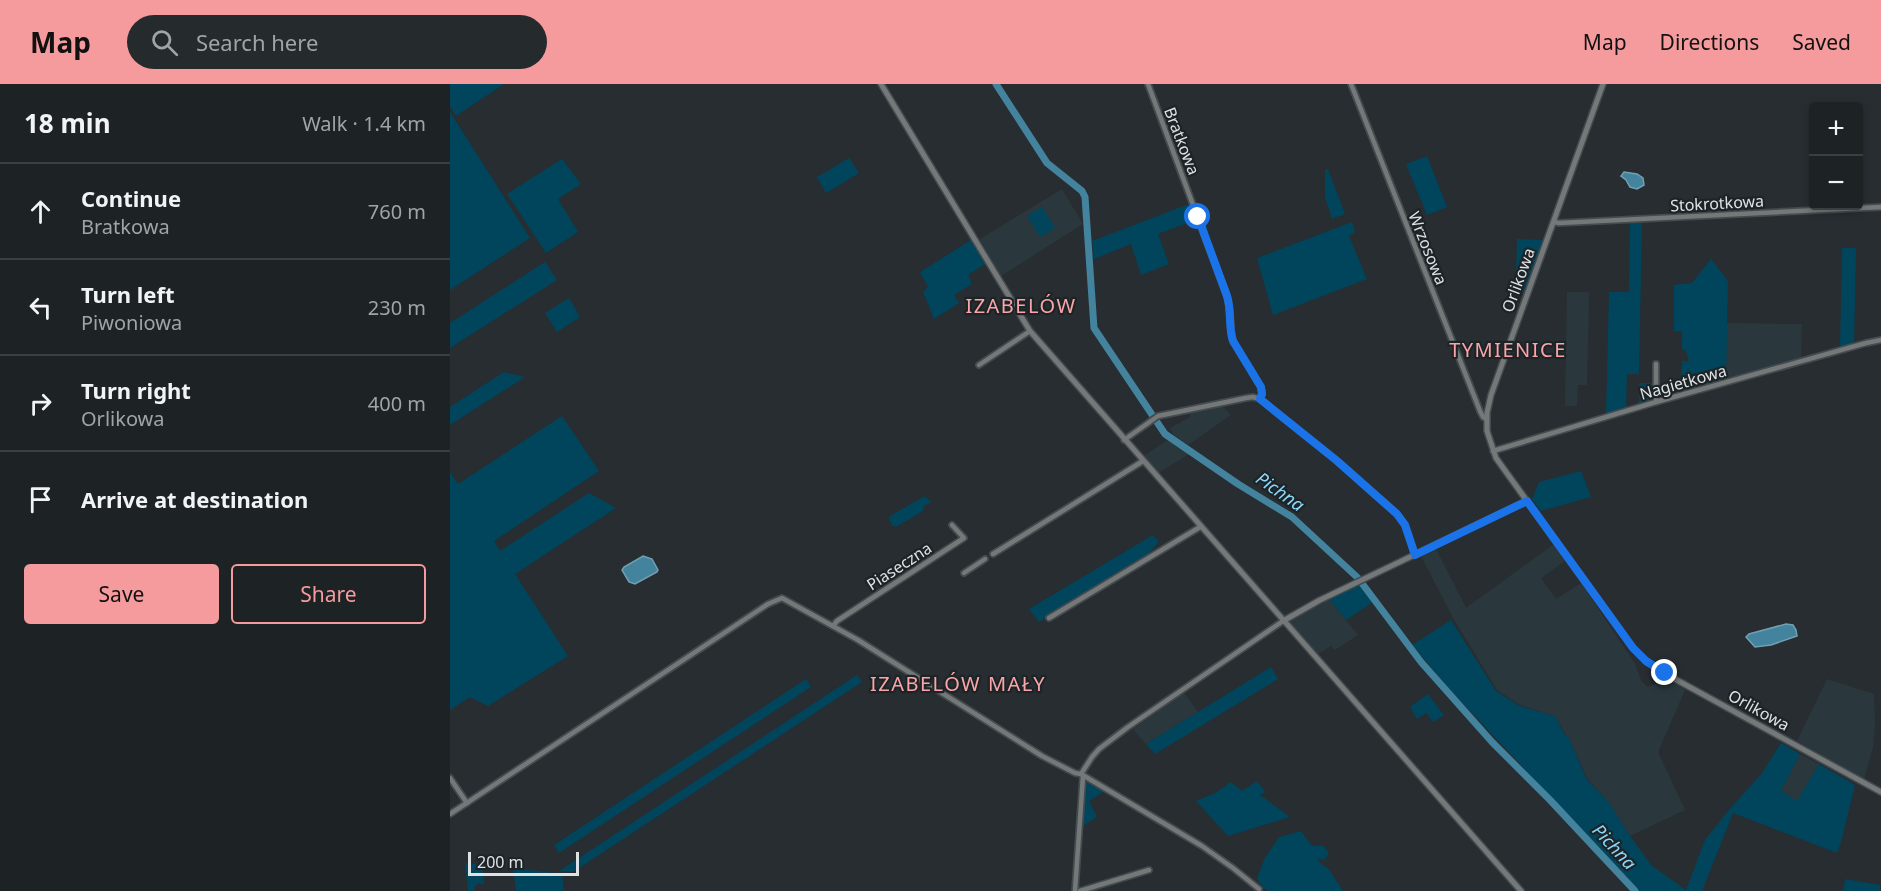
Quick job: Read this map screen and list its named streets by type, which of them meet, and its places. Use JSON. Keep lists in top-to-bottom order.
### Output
{
  "streets": {
    "street": [
      "Bratkowa",
      "Stokrotkowa",
      "Wrzosowa",
      "Orlikowa",
      "Nagietkowa",
      "Piaseczna"
    ]
  },
  "crossings": [
    ["Stokrotkowa", "Orlikowa"],
    ["Wrzosowa", "Orlikowa"],
    ["Orlikowa", "Nagietkowa"]
  ],
  "districts": ["IZABELÓW", "TYMIENICE", "IZABELÓW MAŁY"],
  "water": ["Pichna"],
  "scale_bar": "200 m",
  "page": {
    "header": "Map",
    "search": "Search here",
    "nav": ["Map", "Directions", "Saved"],
    "heading": ["18 min", "Walk · 1.4 km"],
    "map_buttons": ["+", "−"],
    "list": [
      ["Continue", "Bratkowa", "760 m"],
      ["Turn left", "Piwoniowa", "230 m"],
      ["Turn right", "Orlikowa", "400 m"],
      "Arrive at destination"
    ],
    "buttons": ["Save", "Share"],
    "scale": "200 m"
  }
}
